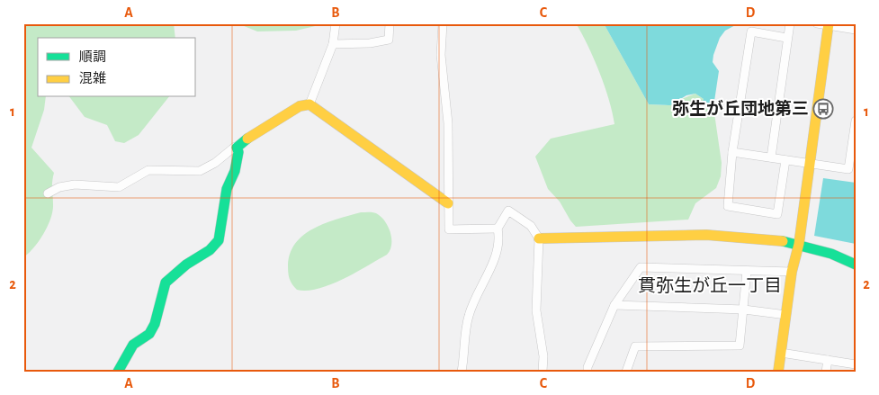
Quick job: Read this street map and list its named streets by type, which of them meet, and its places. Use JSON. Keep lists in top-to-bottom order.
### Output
{
  "districts": ["貫弥生が丘一丁目"],
  "places": {
    "bus stop": ["弥生が丘団地第三"]
  },
  "legend": ["順調", "混雑"],
  "grid": {
    "columns": [
      "A",
      "B",
      "C",
      "D"
    ],
    "rows": ["1", "2"]
  }
}
